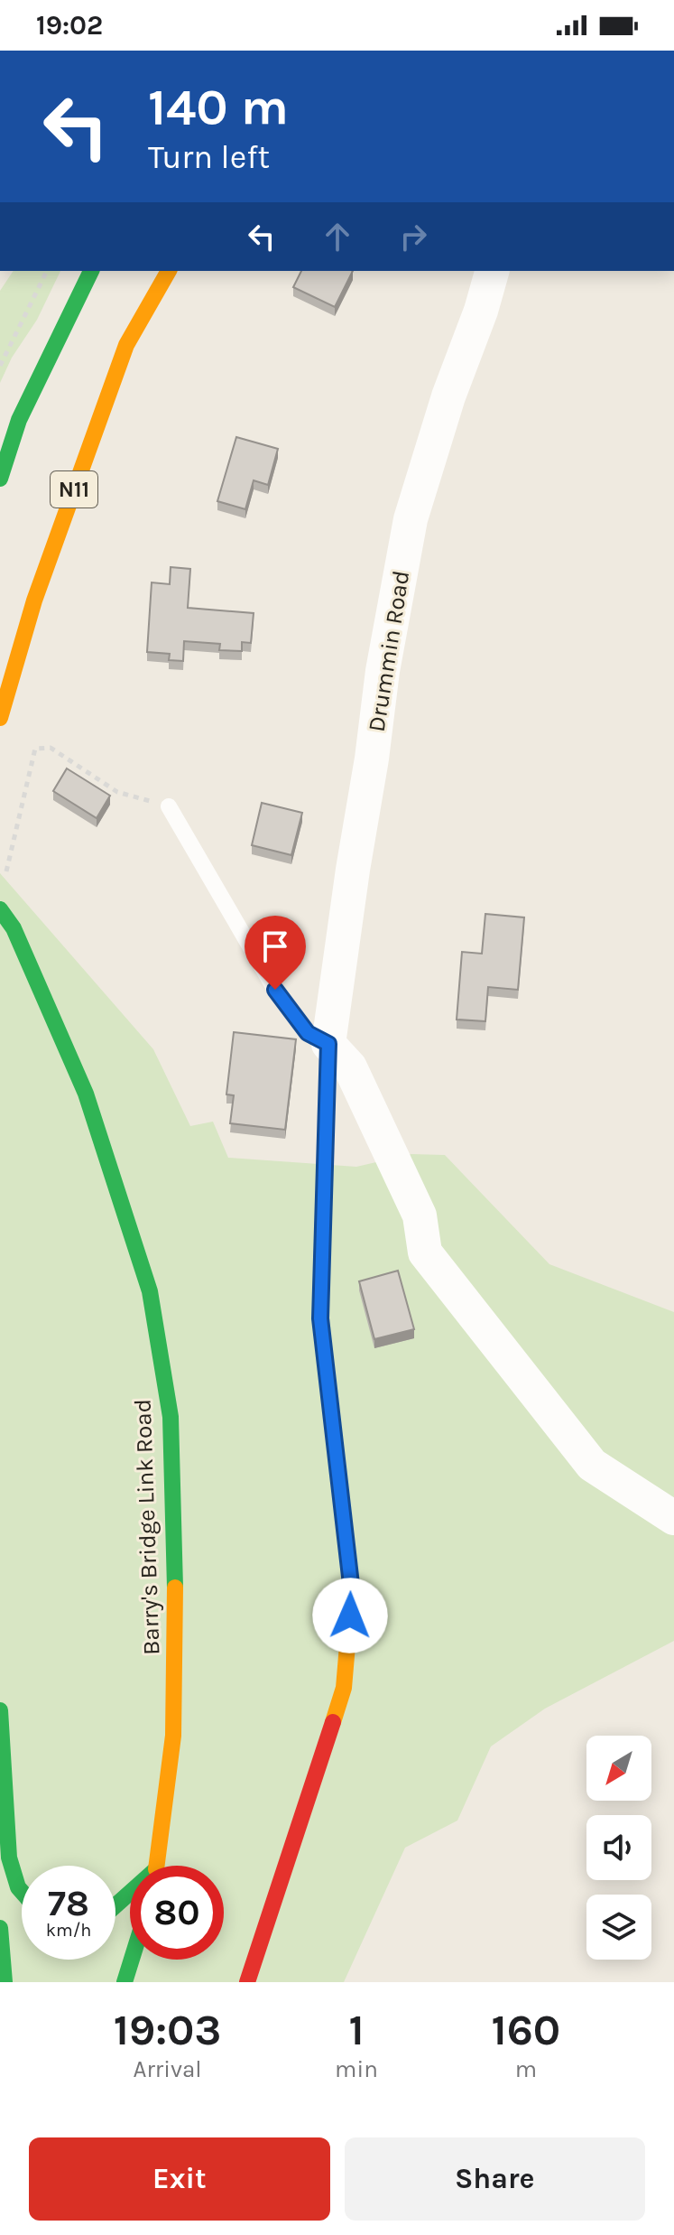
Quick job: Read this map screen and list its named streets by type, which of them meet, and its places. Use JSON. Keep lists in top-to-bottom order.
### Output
{
  "streets": {
    "main road": ["N11", "Barry's Bridge Link Road"],
    "street": ["Drummin Road"]
  },
  "north": "bottom left",
  "page": {
    "status": "19:02",
    "turn": ["140 m", "Turn left"],
    "speed": "78 km/h",
    "limit": "80",
    "eta": [
      "19:03",
      "Arrival",
      "1",
      "min",
      "160",
      "m"
    ],
    "buttons": ["Exit", "Share"]
  }
}
